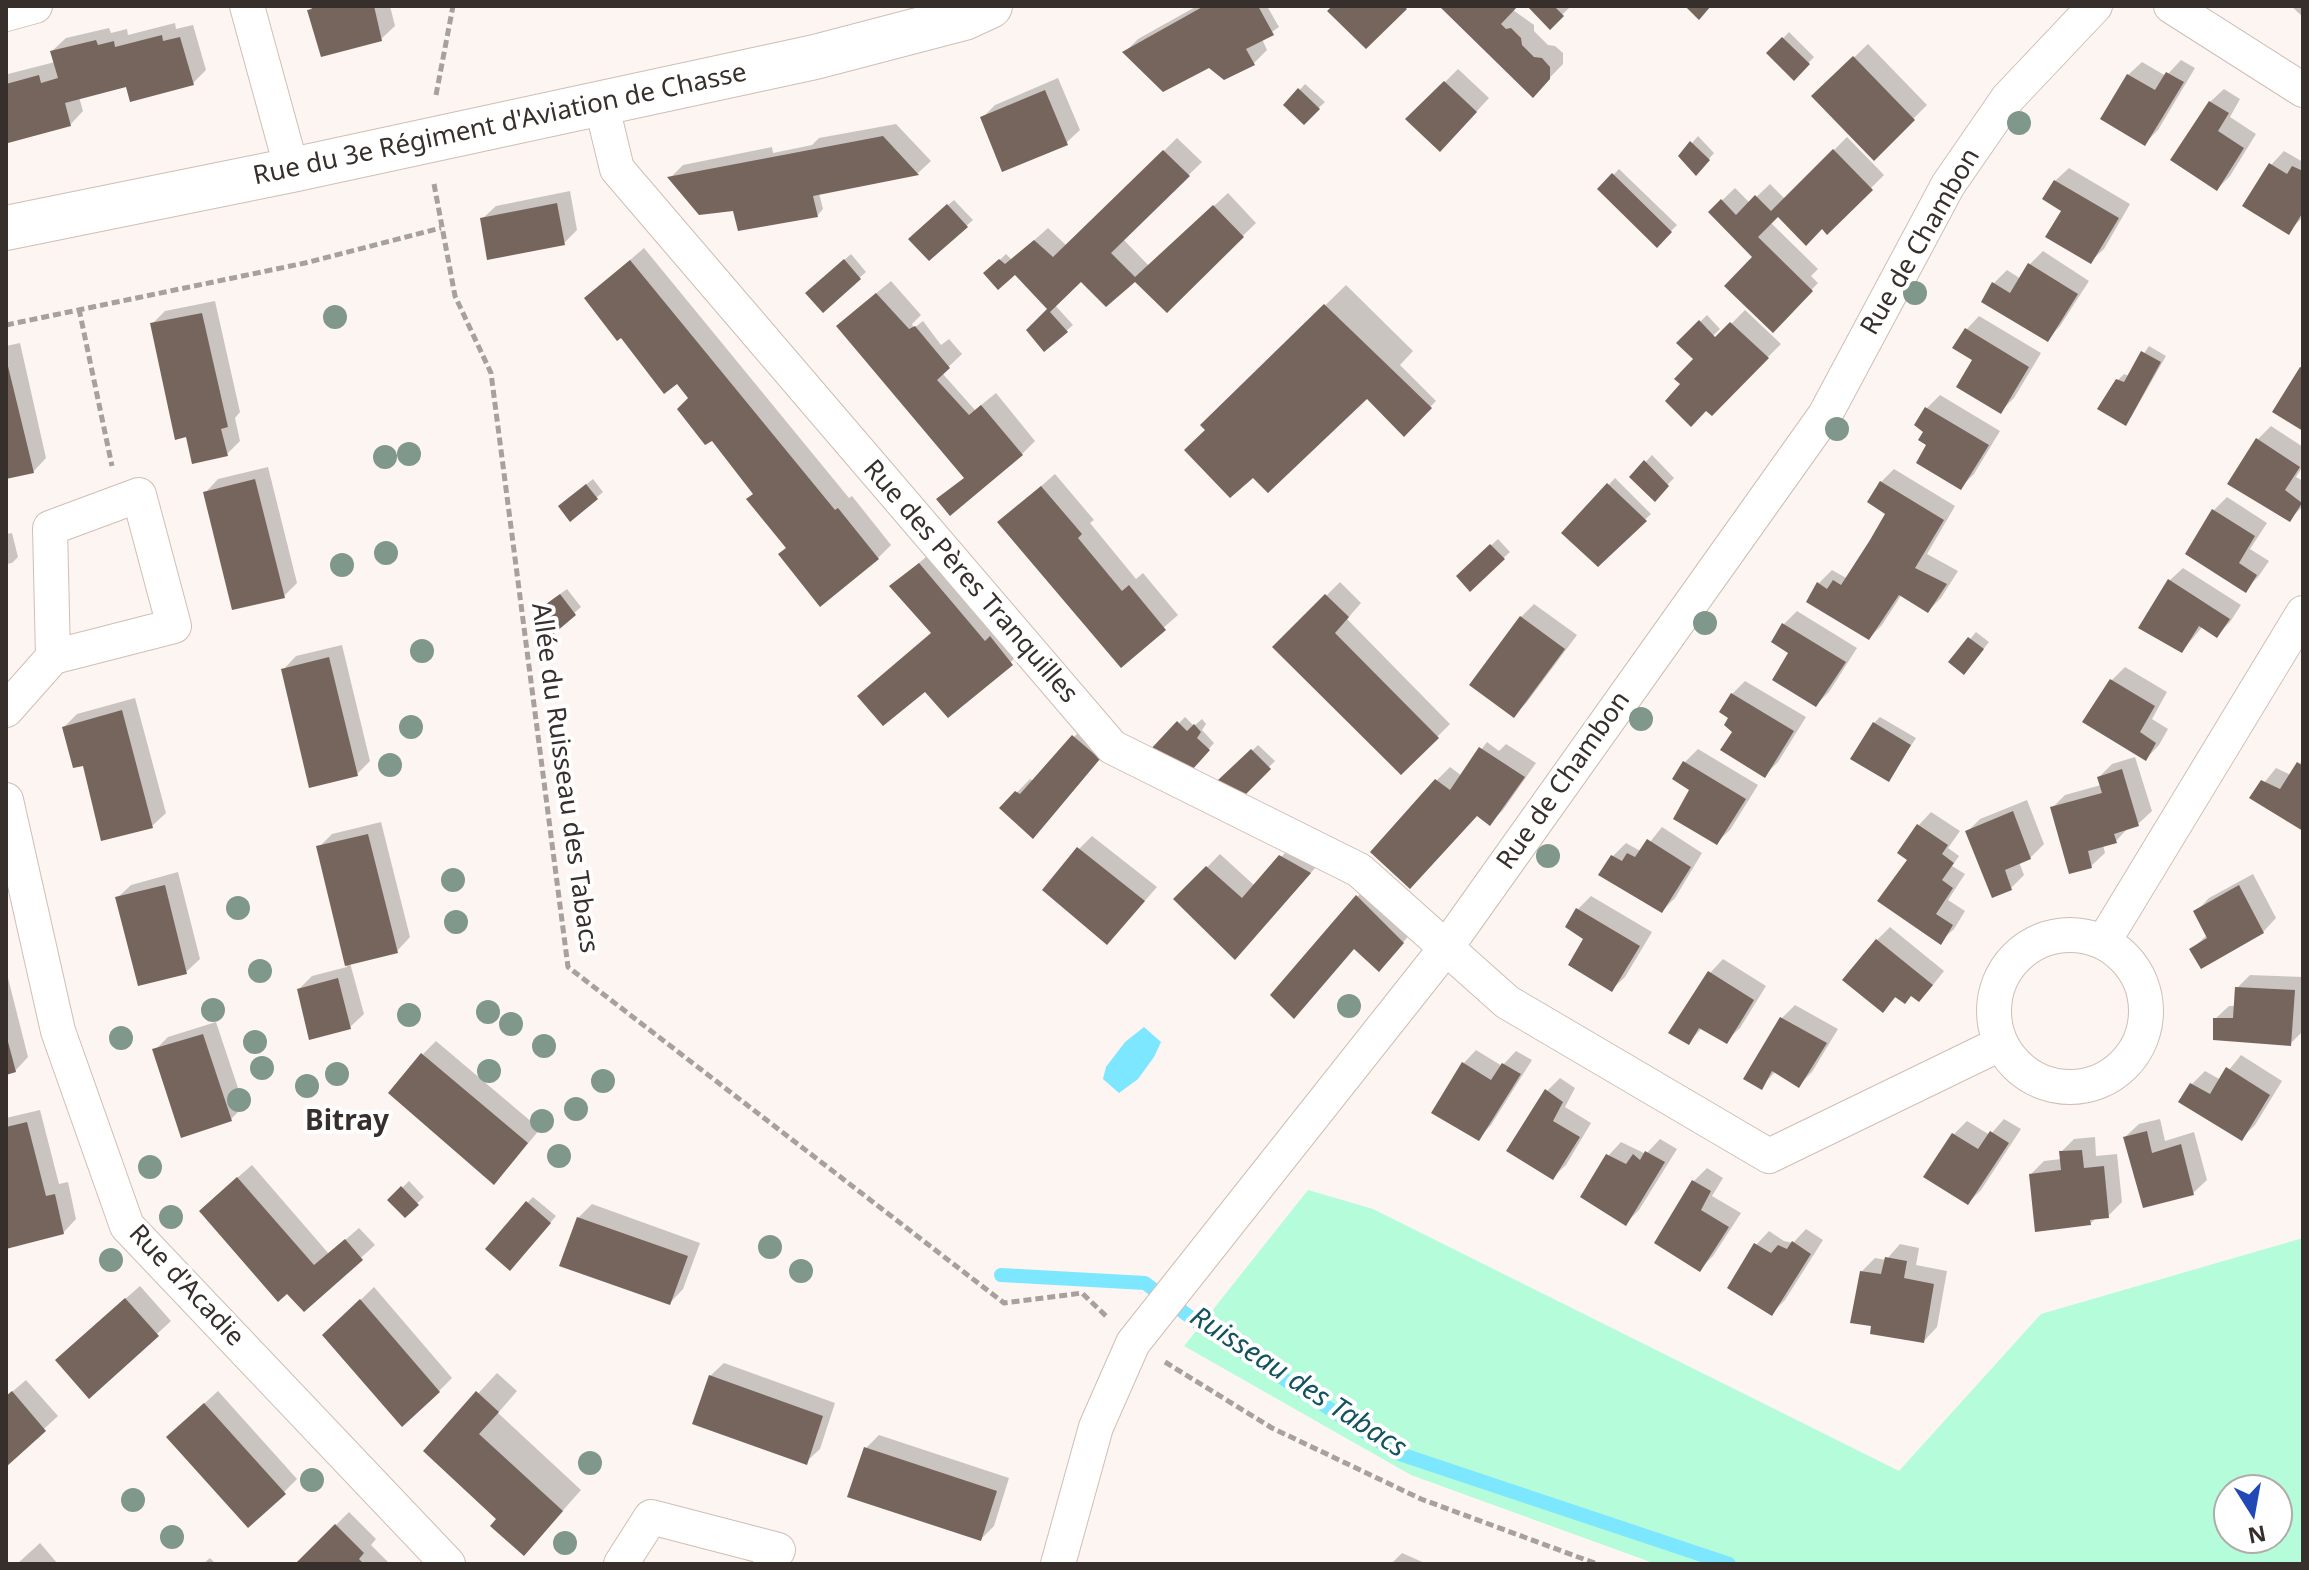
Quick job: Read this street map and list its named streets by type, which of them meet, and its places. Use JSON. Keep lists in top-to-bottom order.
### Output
{
  "streets": {
    "main road": ["Rue du 3e Régiment d'Aviation de Chasse"],
    "street": ["Rue de Chambon", "Rue des Pères Tranquilles", "Rue d'Acadie"],
    "path": ["Allée du Ruisseau des Tabacs"]
  },
  "crossings": [
    ["Rue du 3e Régiment d'Aviation de Chasse", "Rue des Pères Tranquilles"],
    ["Rue du 3e Régiment d'Aviation de Chasse", "Allée du Ruisseau des Tabacs"],
    ["Rue de Chambon", "Rue des Pères Tranquilles"],
    ["Rue de Chambon", "Allée du Ruisseau des Tabacs"]
  ],
  "districts": ["Bitray"],
  "water": ["Ruisseau des Tabacs"],
  "north": "bottom"
}
